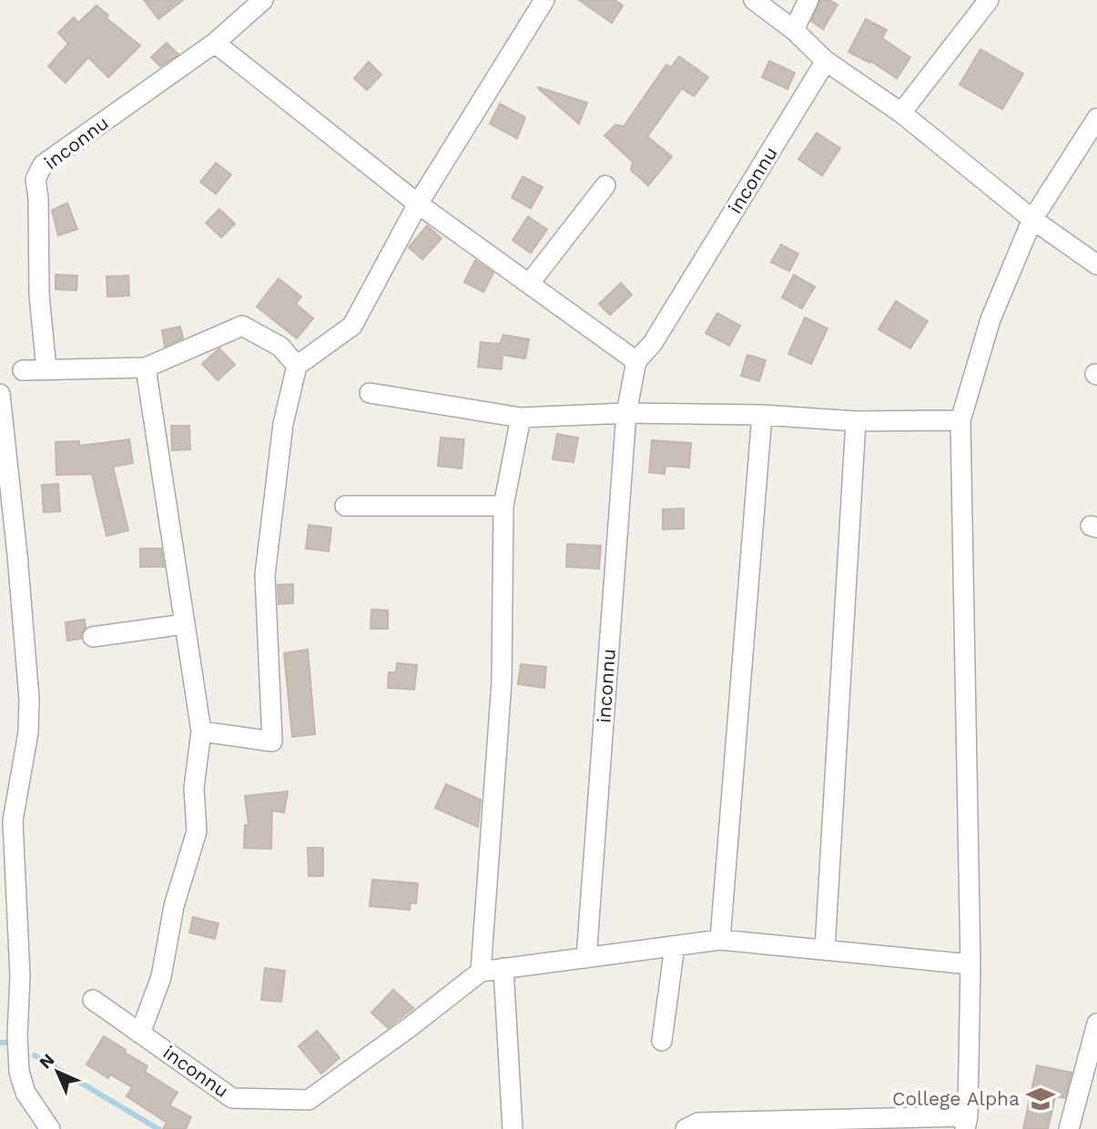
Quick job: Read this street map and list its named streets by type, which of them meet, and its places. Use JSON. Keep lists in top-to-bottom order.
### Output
{
  "streets": {
    "street": ["inconnu"]
  },
  "places": {
    "school or university": ["College Alpha"]
  },
  "north": "top left"
}
